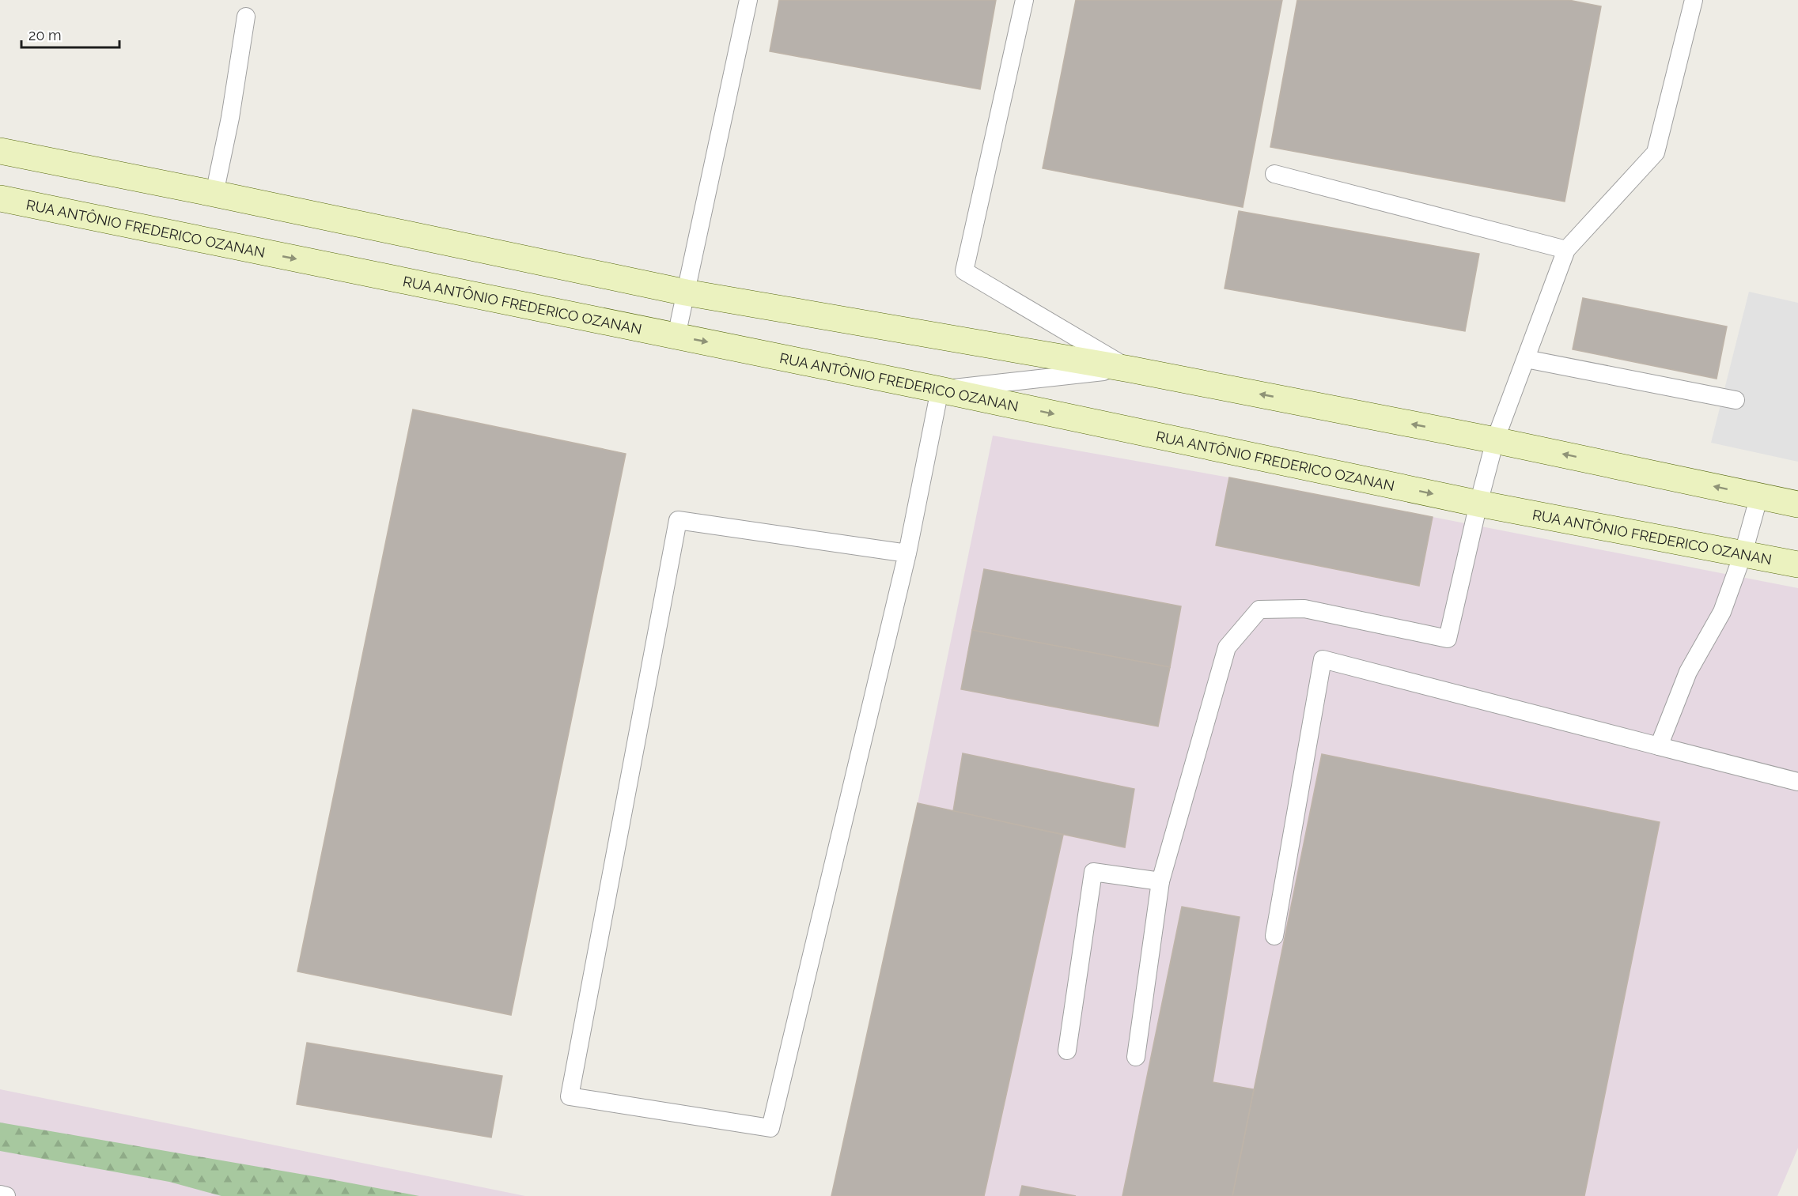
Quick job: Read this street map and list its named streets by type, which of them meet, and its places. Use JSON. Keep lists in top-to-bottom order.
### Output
{
  "streets": {
    "main road": ["RUA ANTÔNIO FREDERICO OZANAN"]
  },
  "scale_bar": "20 m"
}
